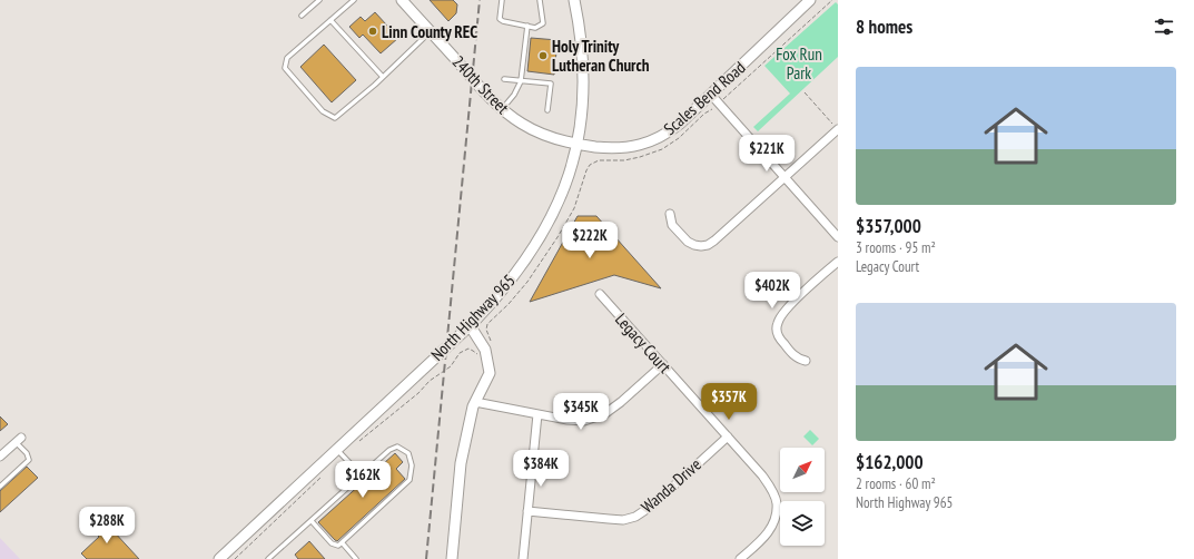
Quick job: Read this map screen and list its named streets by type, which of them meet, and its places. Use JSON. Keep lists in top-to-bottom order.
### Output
{
  "streets": {
    "street": [
      "240th Street",
      "Scales Bend Road",
      "North Highway 965",
      "Legacy Court",
      "Wanda Drive"
    ]
  },
  "crossings": [
    ["240th Street", "Scales Bend Road"],
    ["240th Street", "North Highway 965"],
    ["Scales Bend Road", "North Highway 965"],
    ["Legacy Court", "Wanda Drive"]
  ],
  "parks": ["Fox Run Park"],
  "places": ["Linn County REC", "Holy Trinity Lutheran Church"],
  "north": "top right",
  "page": {
    "heading": "8 homes",
    "list": [
      {
        "name": "$357,000",
        "note": "3 rooms · 95 m² · Legacy Court"
      },
      {
        "name": "$162,000",
        "note": "2 rooms · 60 m² · North Highway 965"
      }
    ],
    "price": [
      "$221K",
      "$222K",
      "$402K",
      "$357K",
      "$345K",
      "$384K",
      "$162K",
      "$288K"
    ]
  }
}
